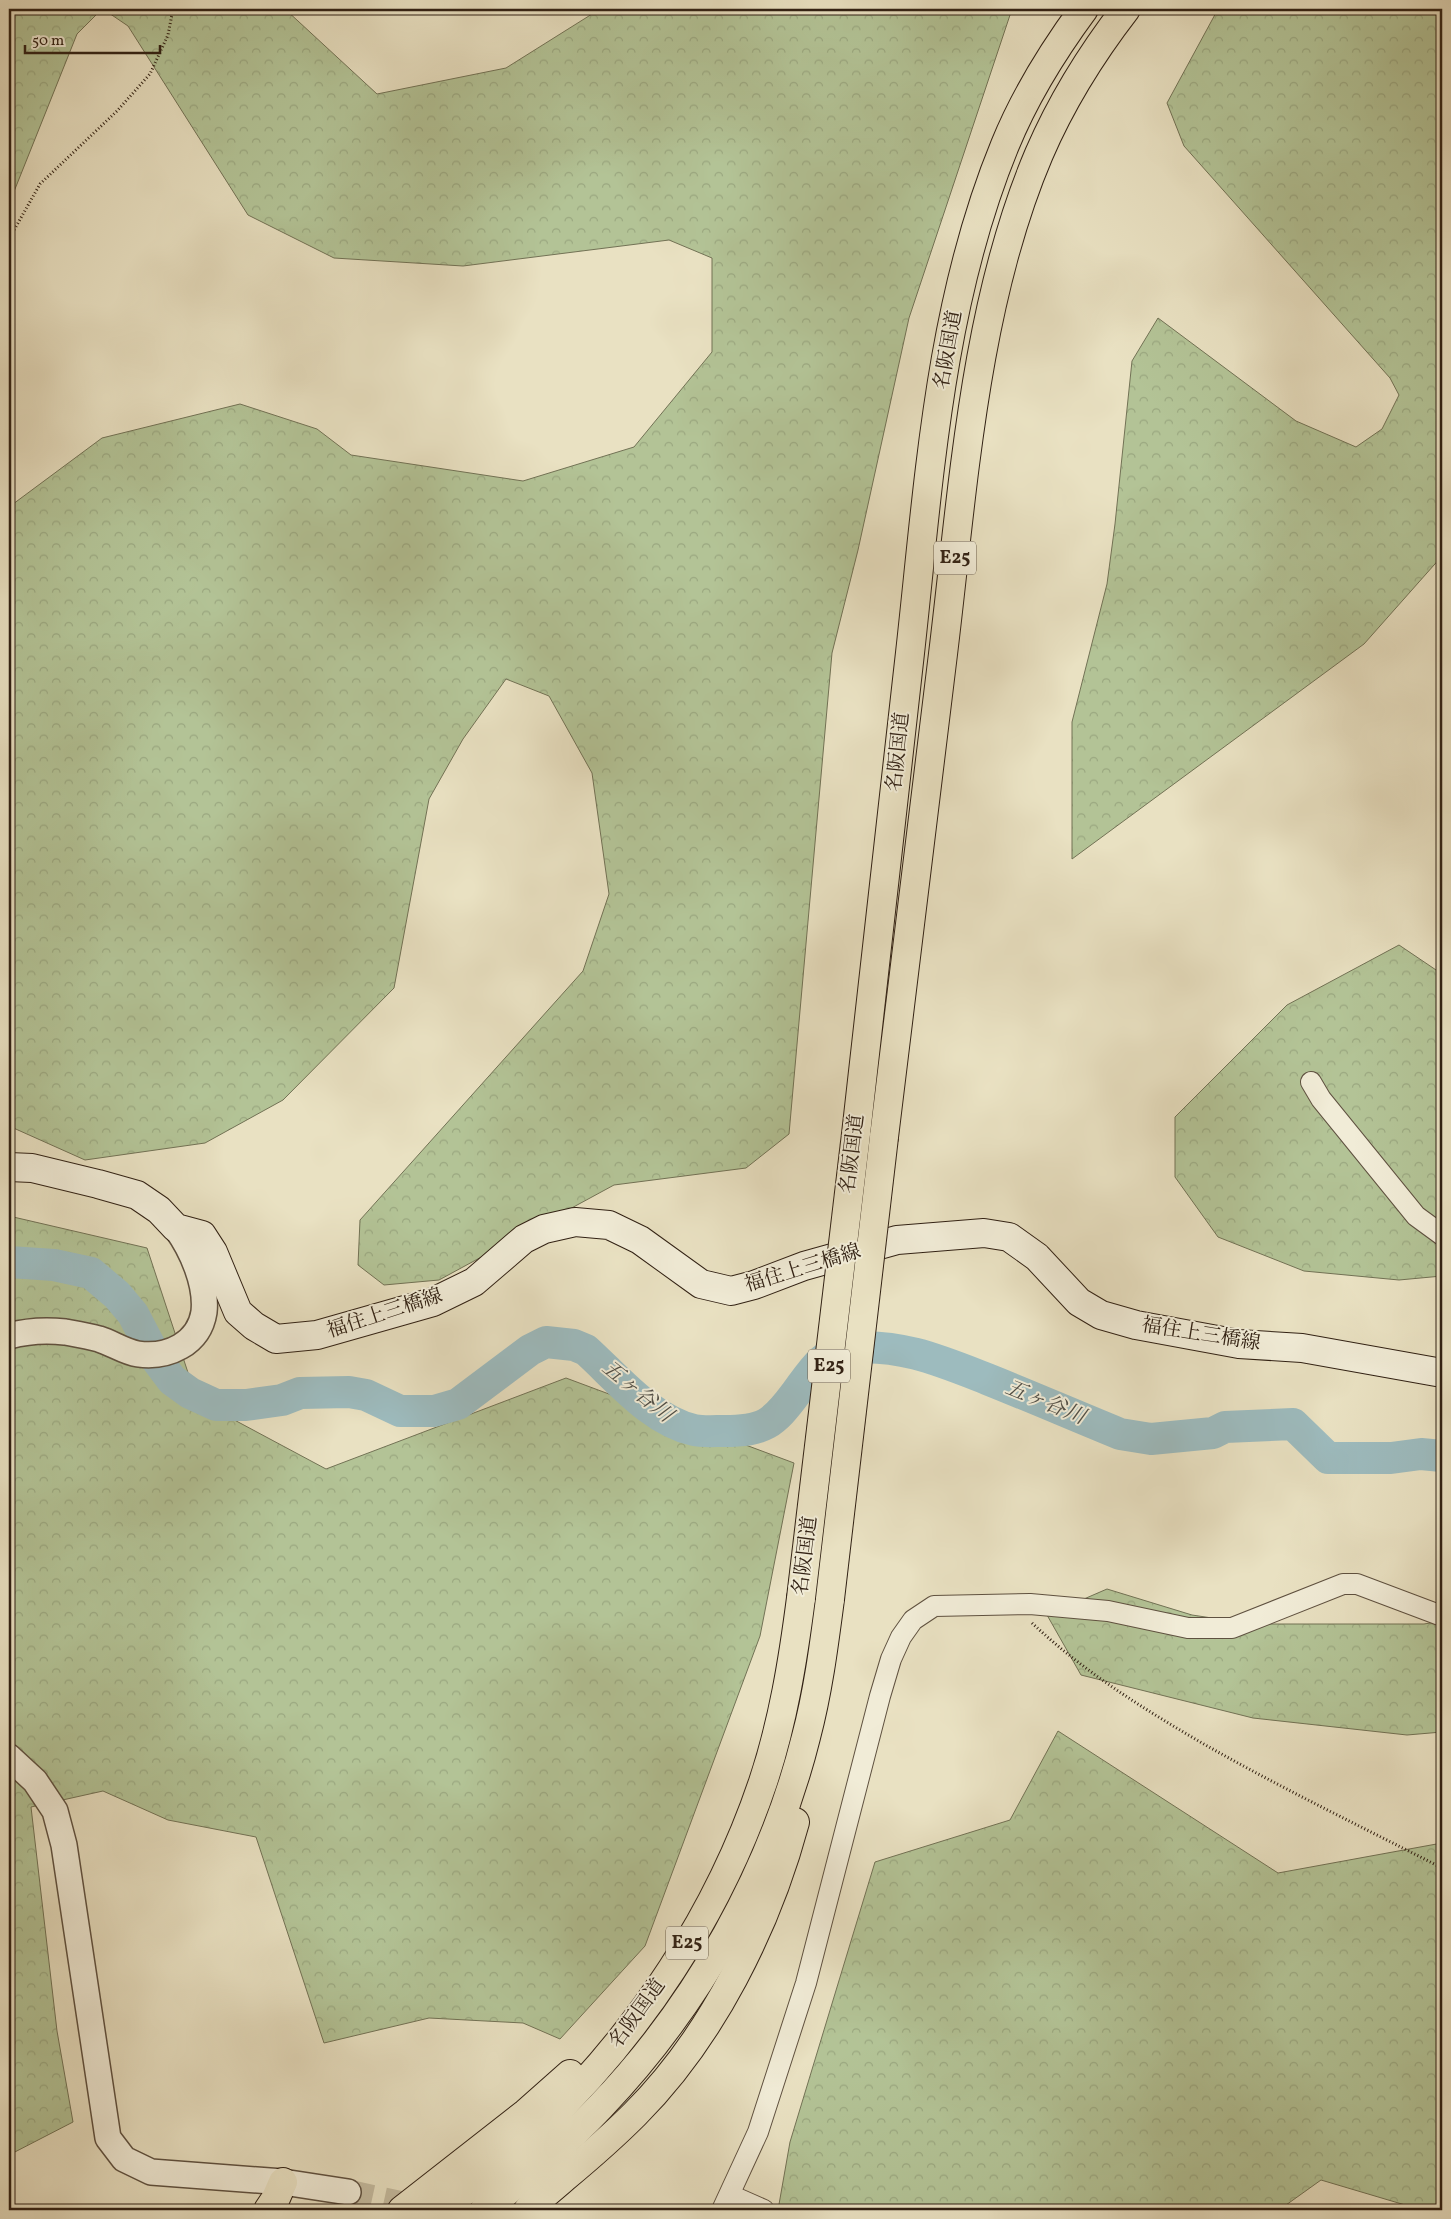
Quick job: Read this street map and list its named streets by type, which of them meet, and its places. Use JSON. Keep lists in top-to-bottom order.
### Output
{
  "streets": {
    "highway": ["名阪国道", "E25"],
    "main road": ["福住上三橋線"]
  },
  "water": ["五ヶ谷川"],
  "scale_bar": "50 m"
}
